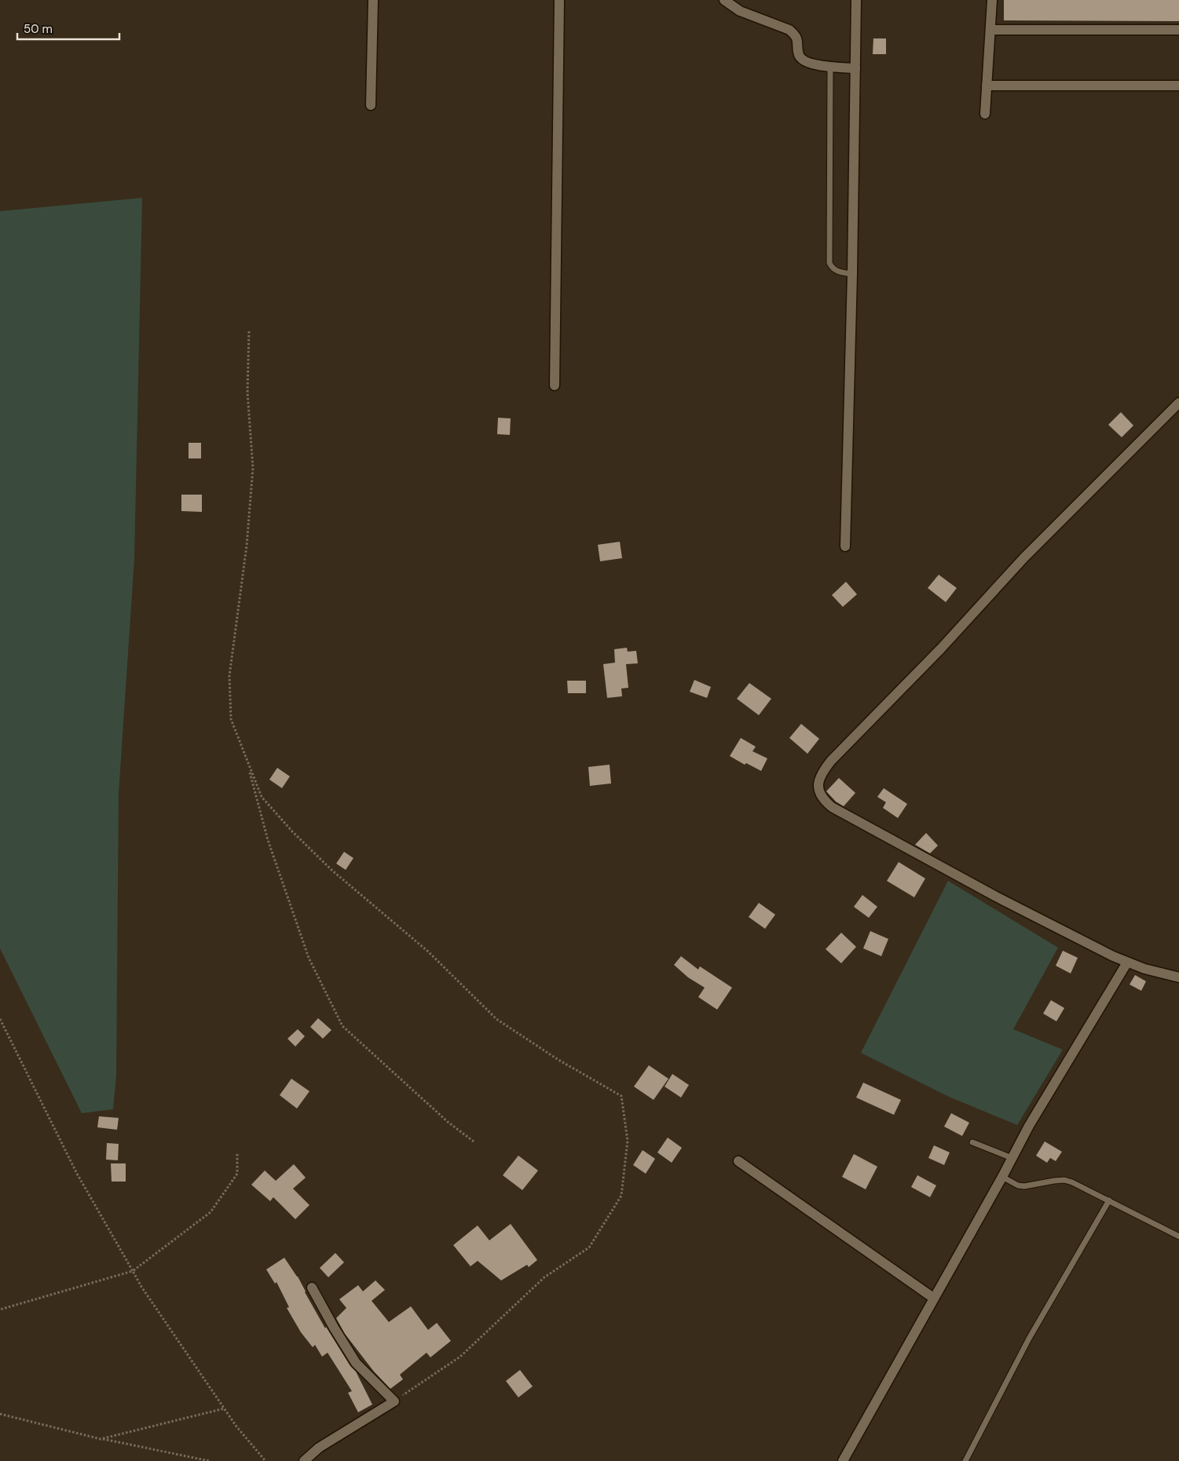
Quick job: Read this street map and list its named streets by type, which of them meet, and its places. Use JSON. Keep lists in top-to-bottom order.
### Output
{
  "scale_bar": "50 m"
}
